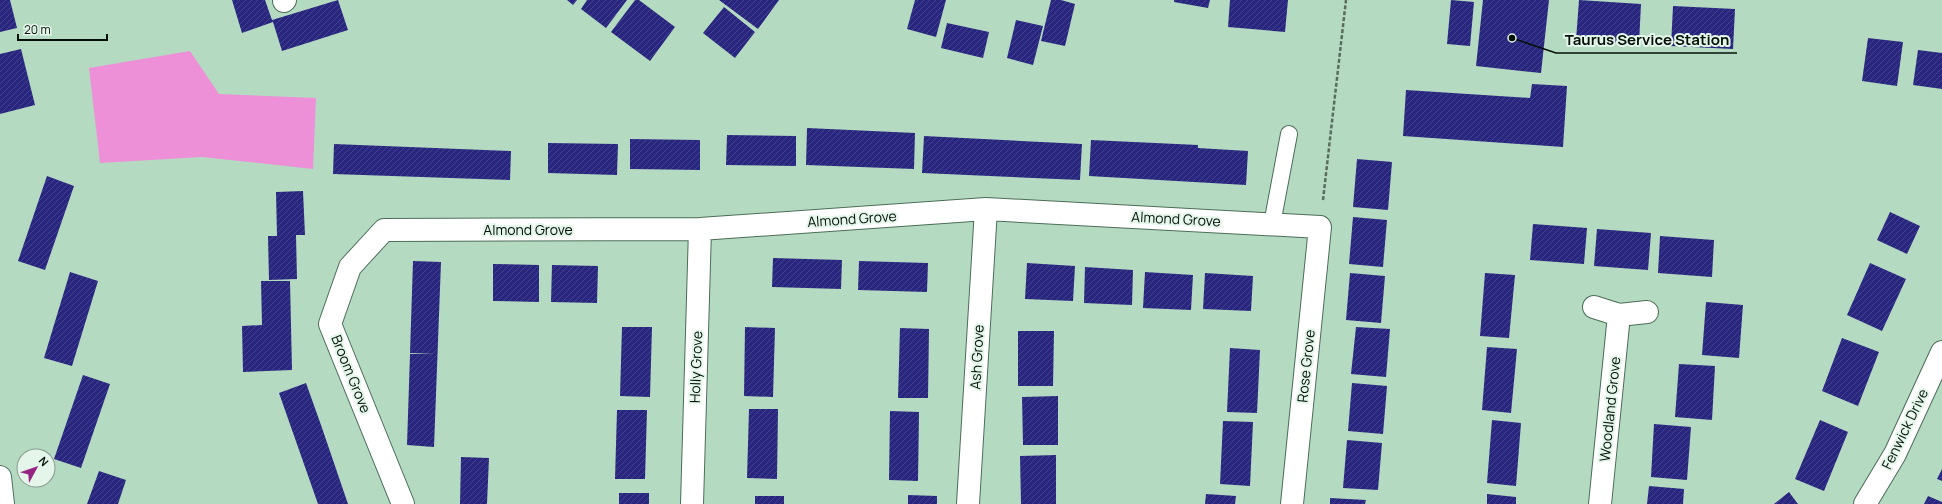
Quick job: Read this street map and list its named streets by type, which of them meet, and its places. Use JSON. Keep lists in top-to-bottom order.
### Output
{
  "streets": {
    "street": [
      "Almond Grove",
      "Ash Grove",
      "Rose Grove",
      "Holly Grove",
      "Broom Grove",
      "Woodland Grove",
      "Fenwick Drive"
    ]
  },
  "crossings": [
    ["Almond Grove", "Ash Grove"],
    ["Almond Grove", "Rose Grove"],
    ["Almond Grove", "Holly Grove"],
    ["Almond Grove", "Broom Grove"]
  ],
  "places": ["Taurus Service Station"],
  "scale_bar": "20 m",
  "north": "top right"
}
